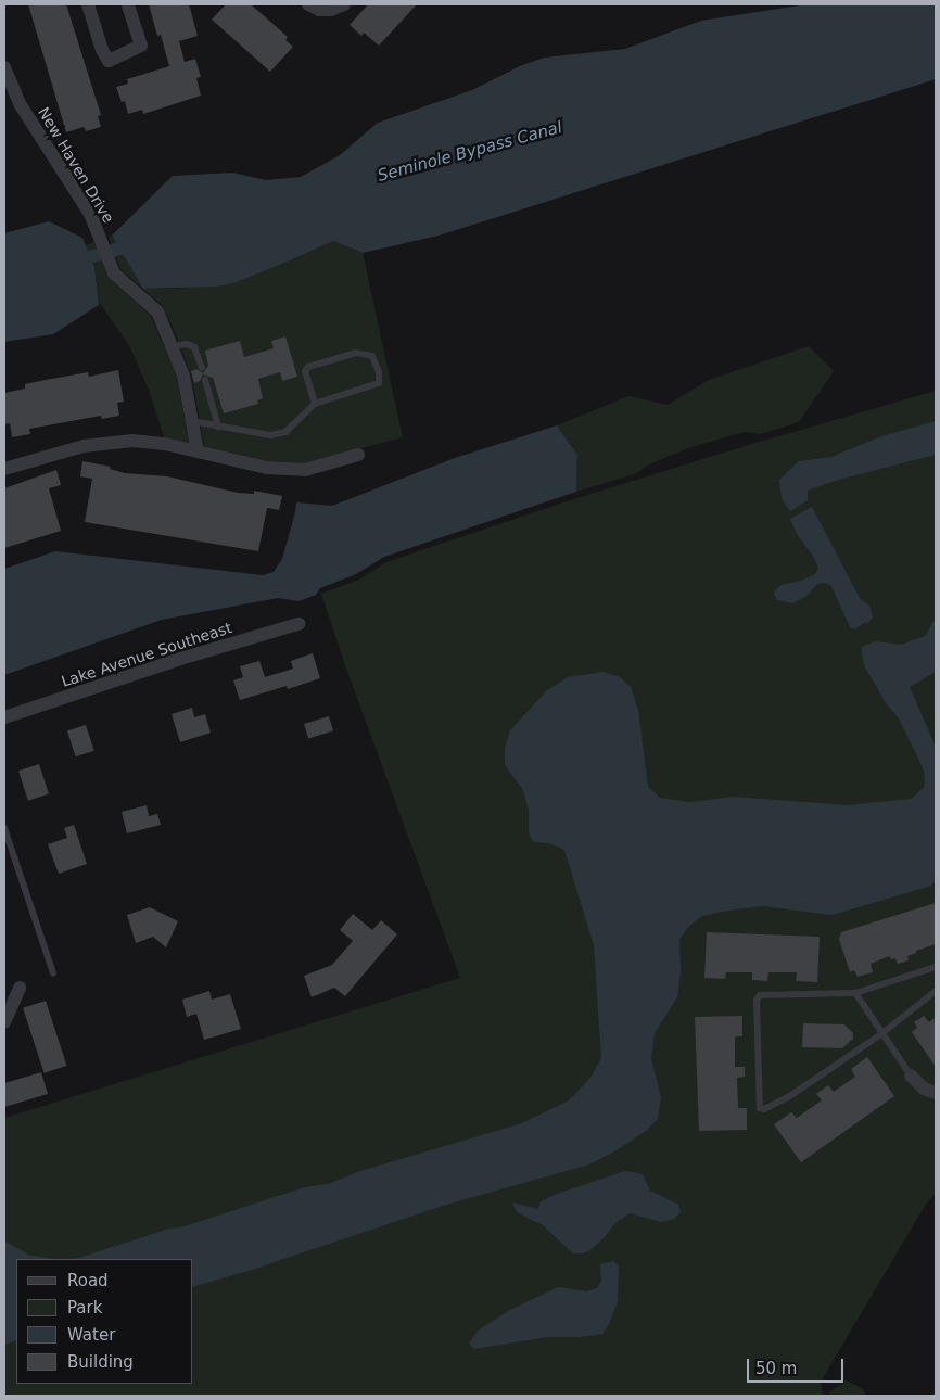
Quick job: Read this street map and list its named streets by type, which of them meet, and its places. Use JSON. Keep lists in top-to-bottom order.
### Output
{
  "streets": {
    "street": ["New Haven Drive", "Lake Avenue Southeast"]
  },
  "water": ["Seminole Bypass Canal"],
  "legend": [
    "Road",
    "Park",
    "Water",
    "Building"
  ],
  "scale_bar": "50 m"
}
